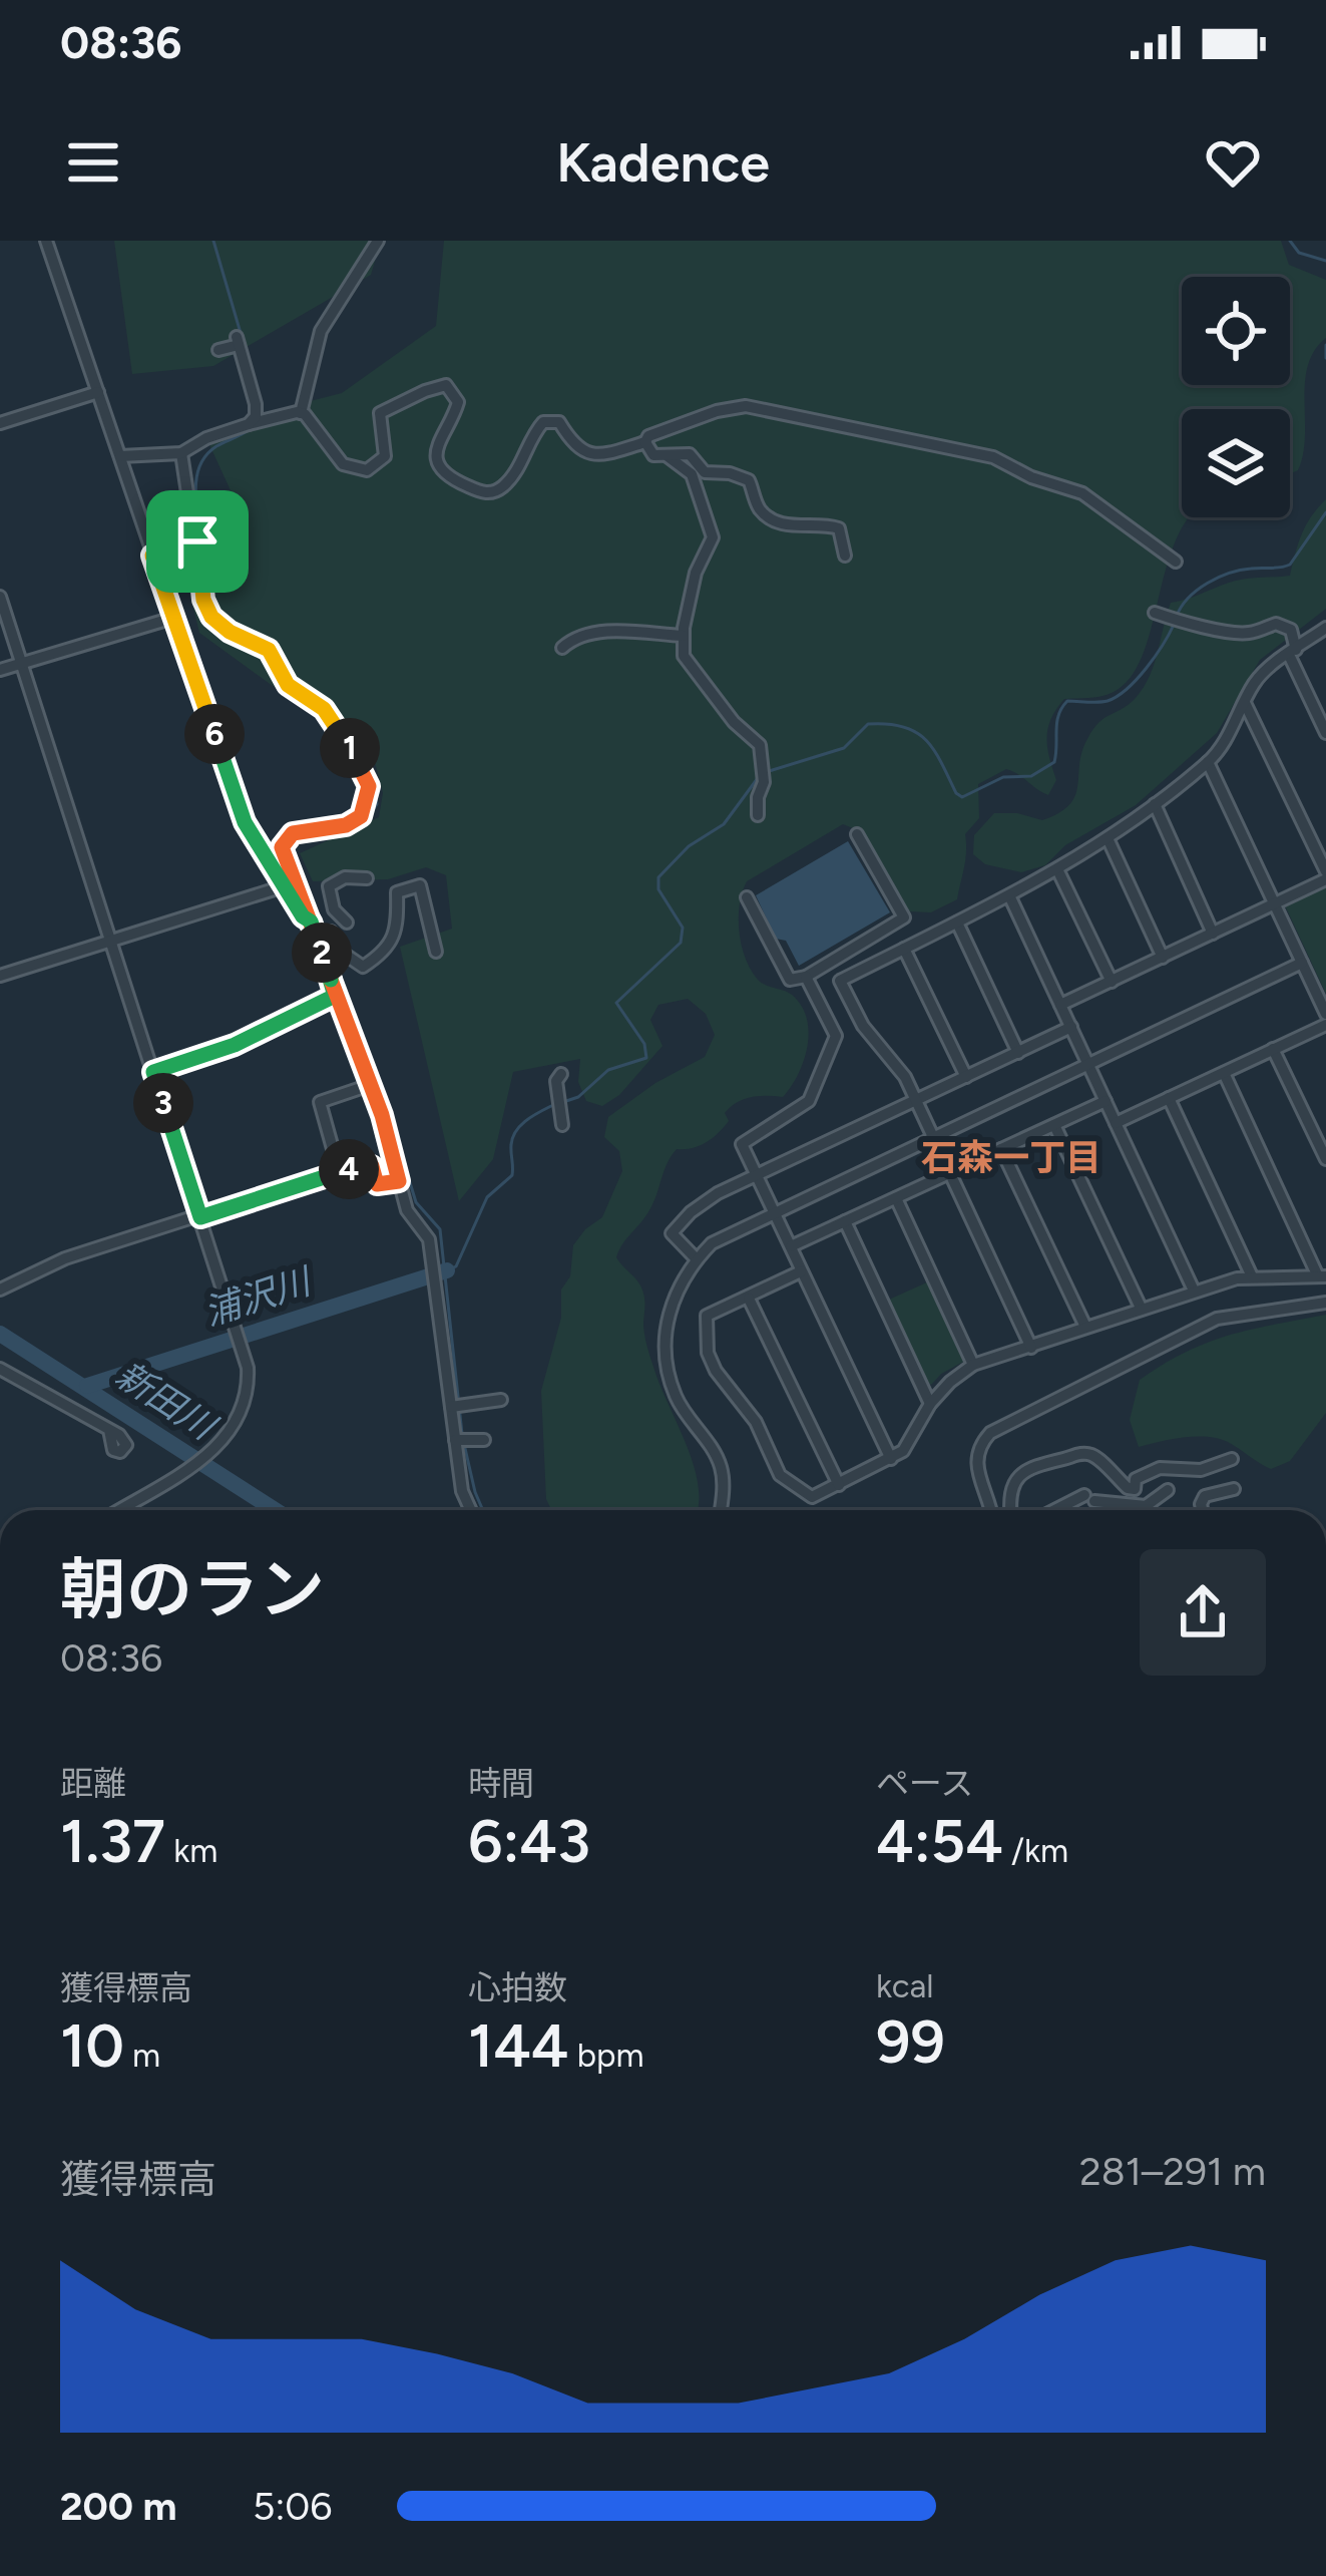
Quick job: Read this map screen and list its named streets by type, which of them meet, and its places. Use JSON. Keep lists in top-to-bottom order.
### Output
{
  "districts": ["石森一丁目"],
  "water": ["浦沢川", "新田川"],
  "page": {
    "status": "08:36",
    "header": "Kadence",
    "pins": [
      "6",
      "1",
      "2",
      "3",
      "4"
    ],
    "heading": ["朝のラン", "08:36"],
    "stats": [
      ["距離", "1.37 km"],
      ["時間", "6:43"],
      ["ペース", "4:54 /km"],
      ["獲得標高", "10 m"],
      ["心拍数", "144 bpm"],
      ["kcal", "99"]
    ],
    "chart": ["獲得標高", "281–291 m"],
    "list": [
      {
        "name": "200 m",
        "note": "5:06"
      }
    ]
  }
}
